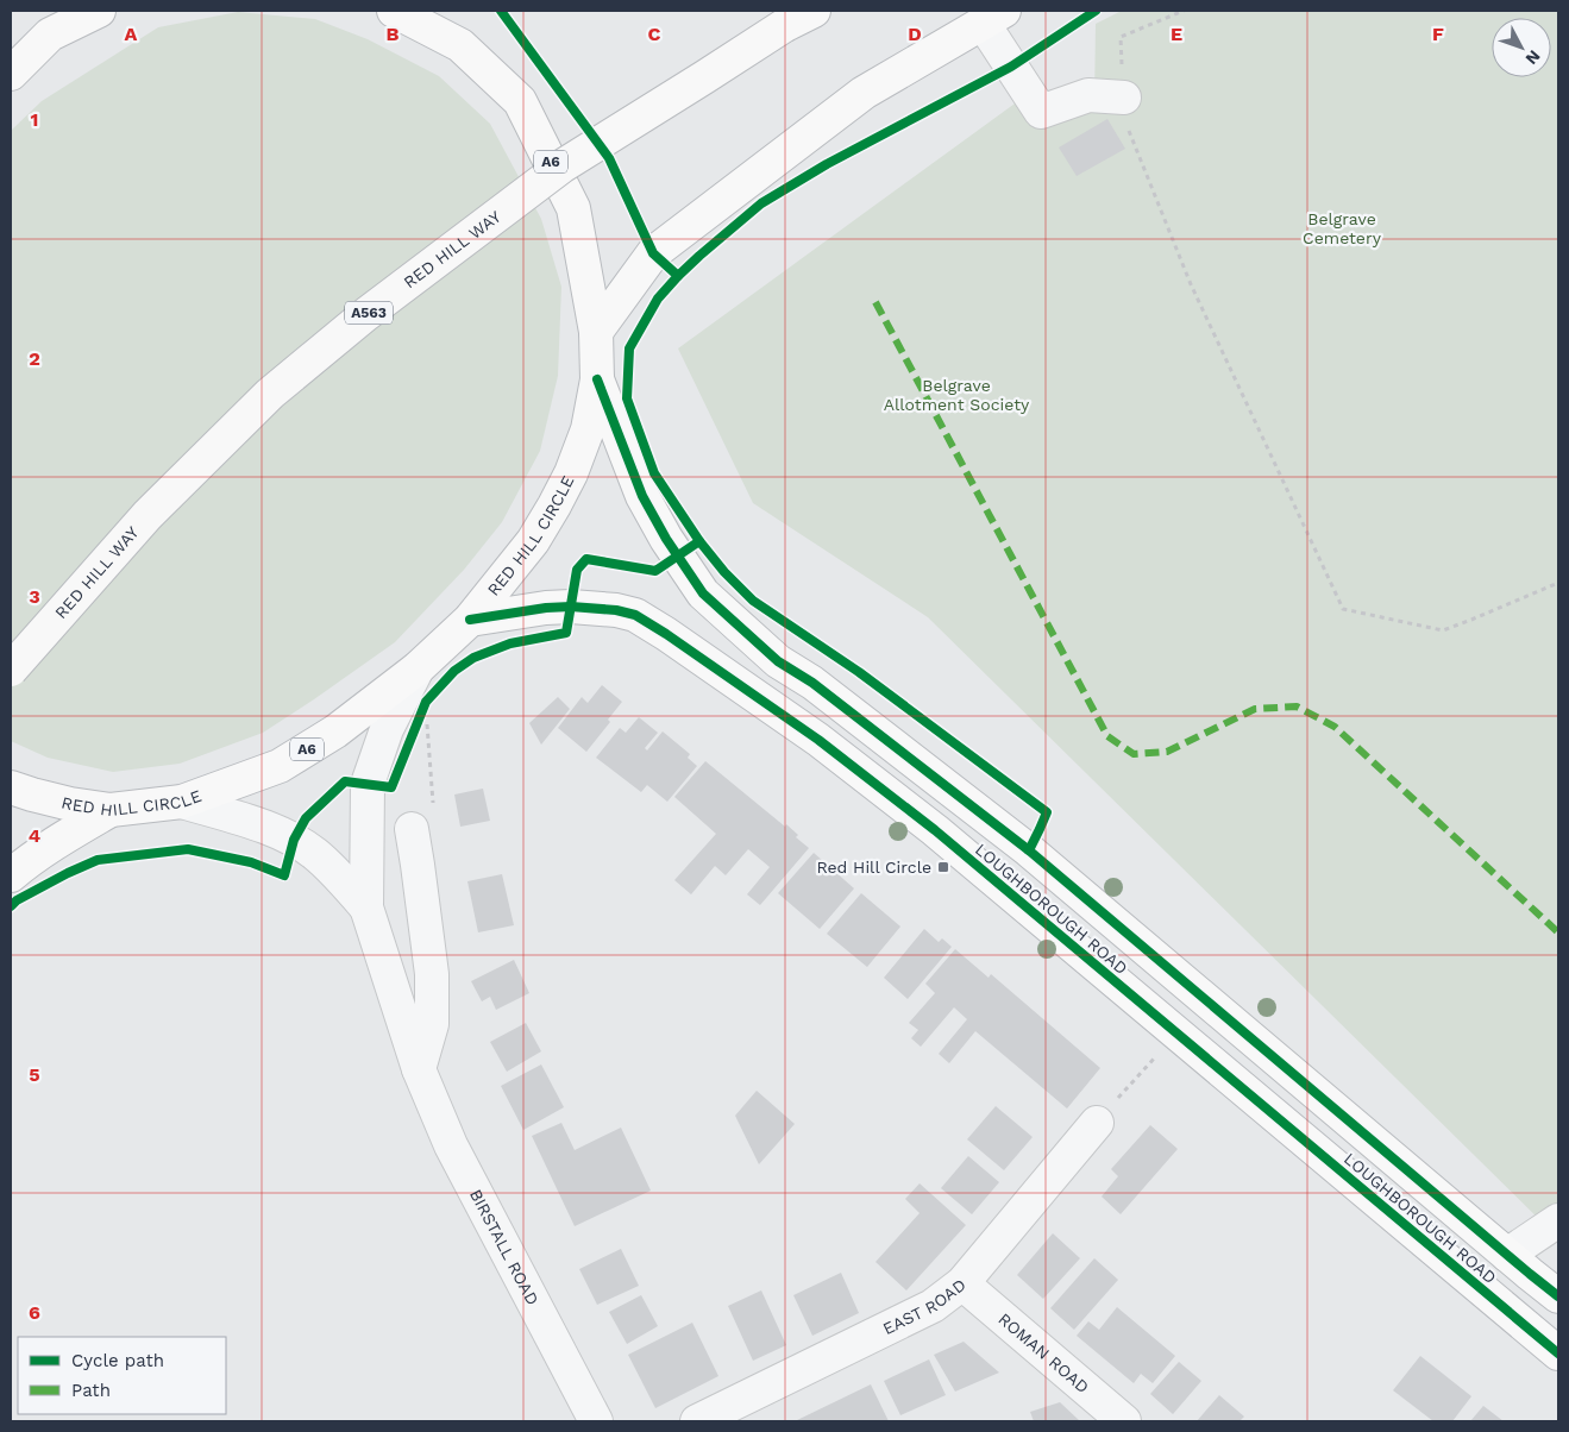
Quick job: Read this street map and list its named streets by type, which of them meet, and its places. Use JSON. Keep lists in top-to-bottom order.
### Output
{
  "streets": {
    "highway": [
      "A6",
      "RED HILL WAY",
      "A563",
      "RED HILL CIRCLE",
      "LOUGHBOROUGH ROAD"
    ],
    "street": ["BIRSTALL ROAD", "EAST ROAD", "ROMAN ROAD"]
  },
  "crossings": [
    ["RED HILL CIRCLE", "LOUGHBOROUGH ROAD"],
    ["RED HILL CIRCLE", "BIRSTALL ROAD"],
    ["EAST ROAD", "ROMAN ROAD"]
  ],
  "parks": ["Belgrave Cemetery", "Belgrave Allotment Society"],
  "places": {
    "transit": ["Red Hill Circle"]
  },
  "legend": ["Cycle path", "Path"],
  "north": "bottom right",
  "grid": {
    "columns": [
      "A",
      "B",
      "C",
      "D",
      "E",
      "F"
    ],
    "rows": [
      "1",
      "2",
      "3",
      "4",
      "5",
      "6"
    ]
  }
}
